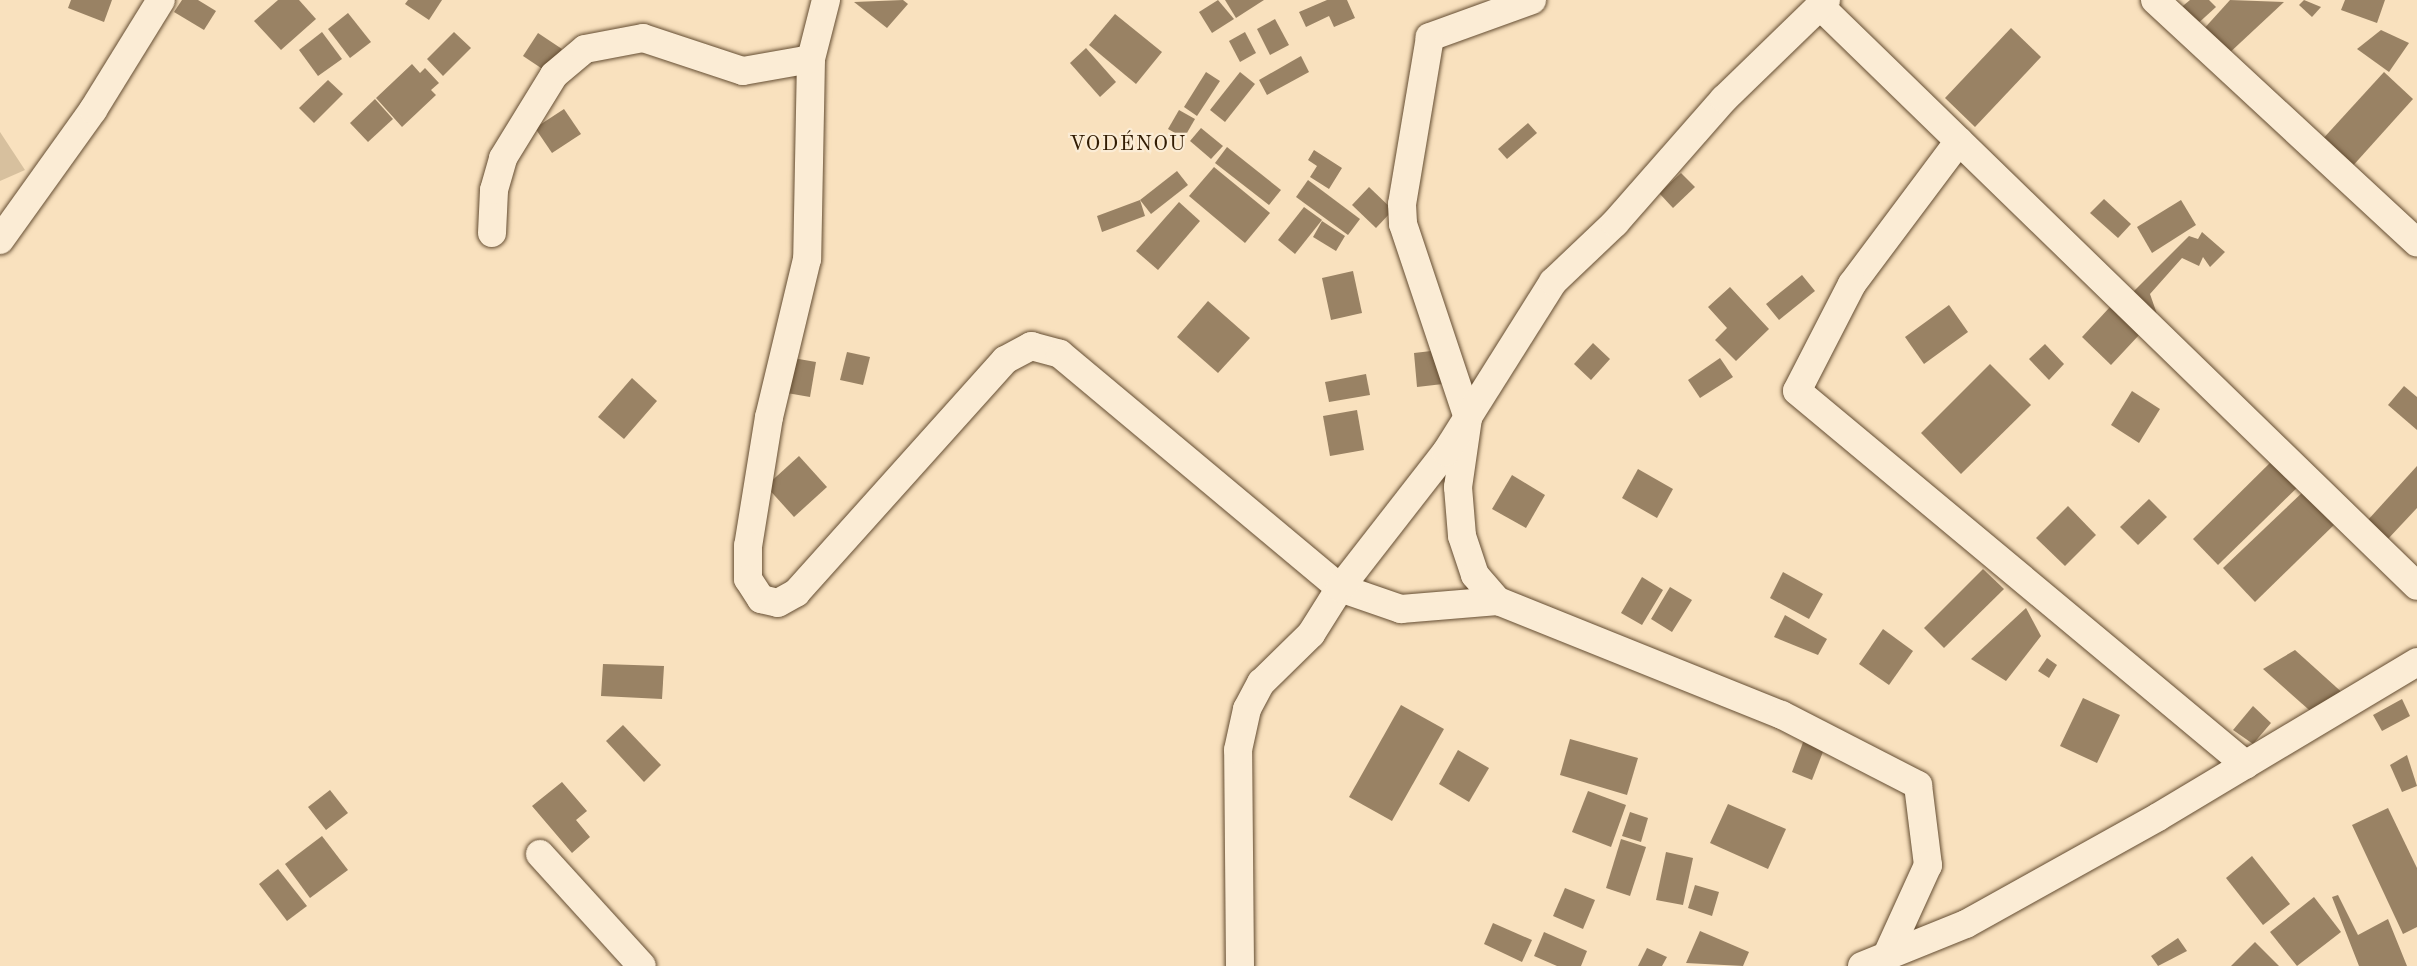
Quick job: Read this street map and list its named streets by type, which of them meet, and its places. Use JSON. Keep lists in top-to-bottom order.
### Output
{
  "districts": ["VODÉNOU"]
}
